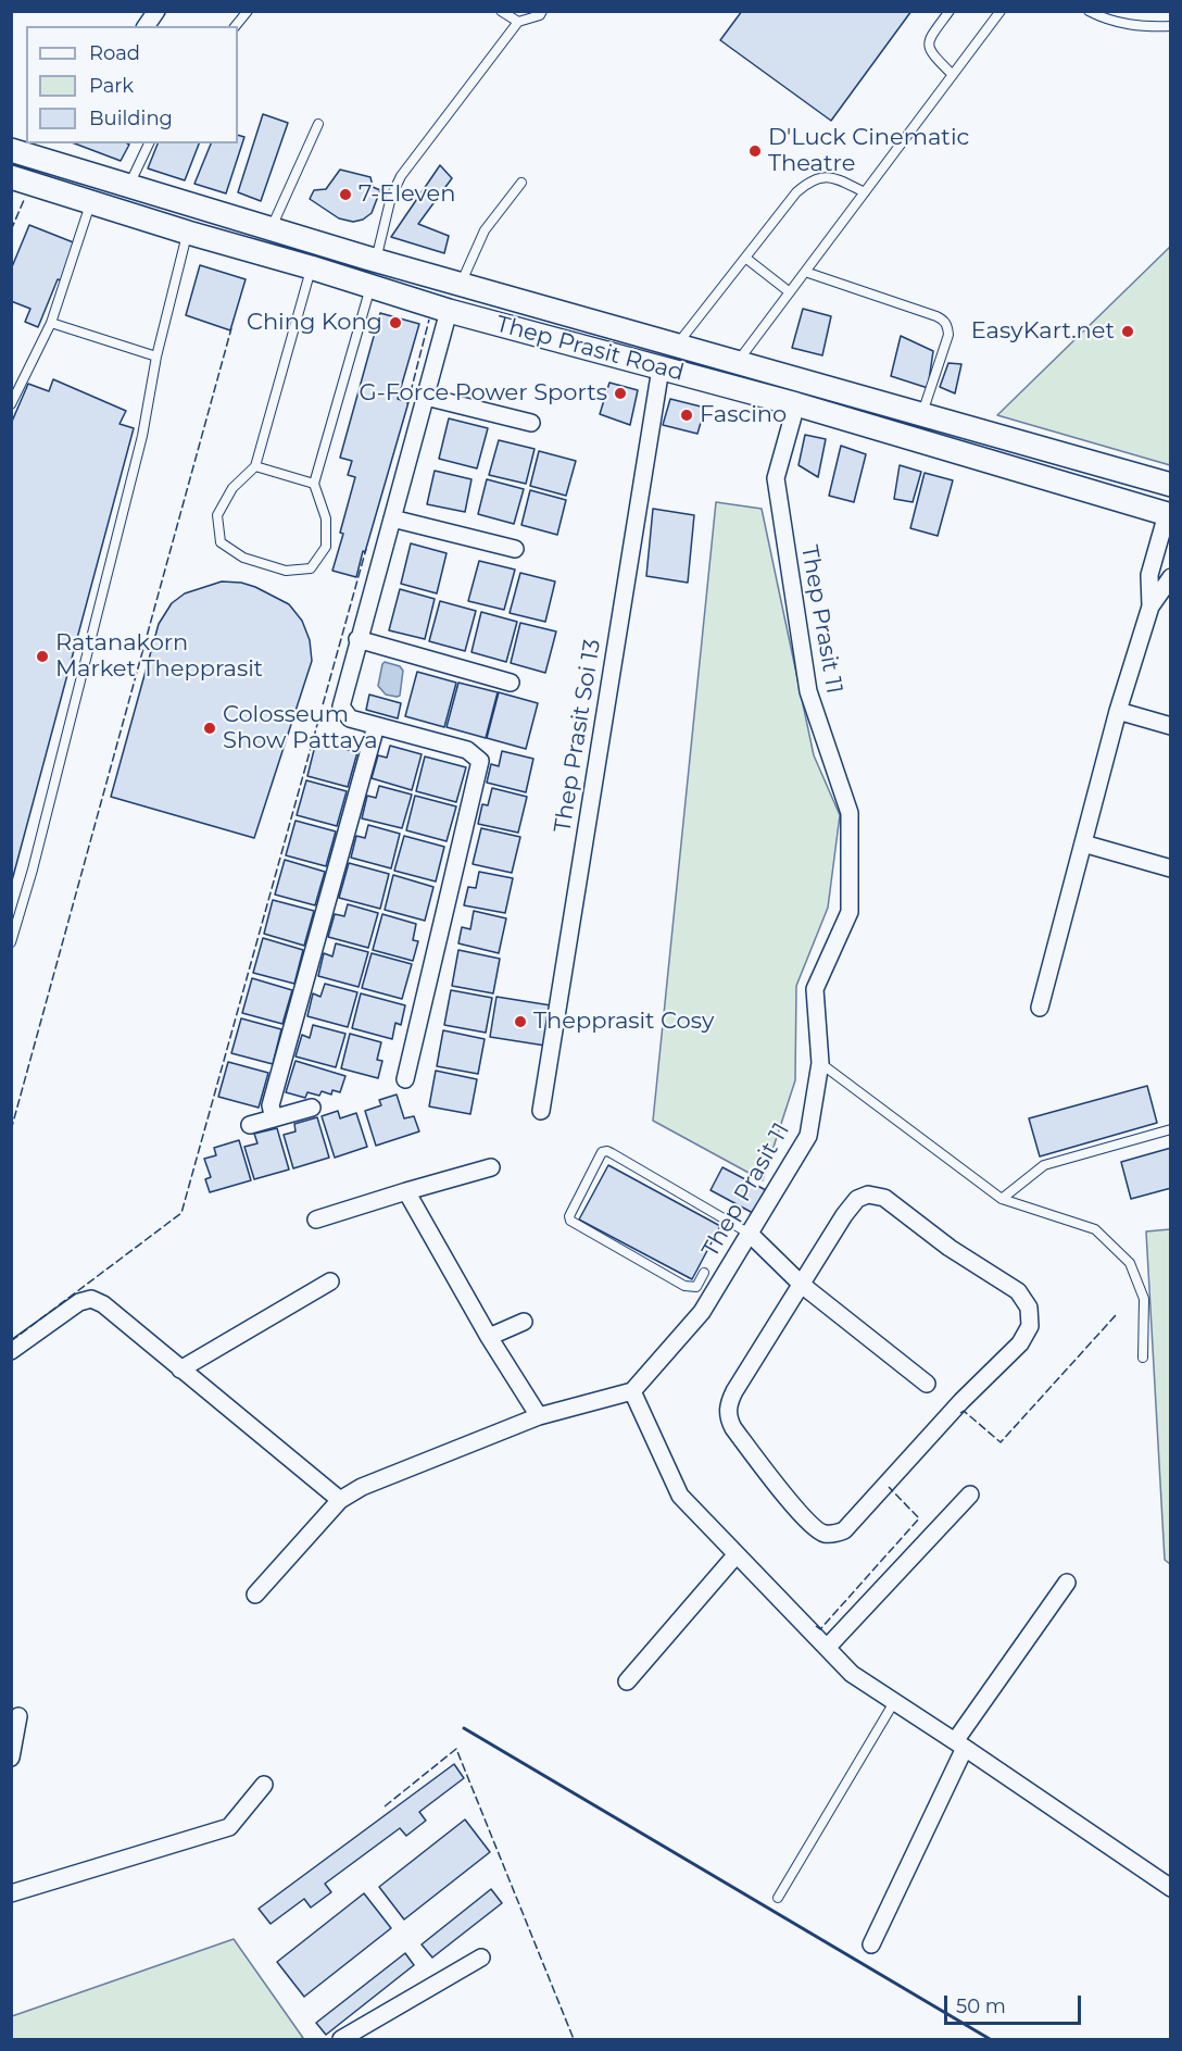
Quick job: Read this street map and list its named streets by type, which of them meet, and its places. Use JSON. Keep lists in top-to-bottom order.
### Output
{
  "streets": {
    "main road": ["Thep Prasit Road"],
    "street": ["Thep Prasit 11", "Thep Prasit Soi 13"]
  },
  "crossings": [
    ["Thep Prasit Road", "Thep Prasit 11"],
    ["Thep Prasit Road", "Thep Prasit Soi 13"]
  ],
  "places": [
    "D'Luck Cinematic Theatre",
    "7-Eleven",
    "Ching Kong",
    "EasyKart.net",
    "G-Force Power Sports",
    "Fascino",
    "Ratanakorn Market Thepprasit",
    "Colosseum Show Pattaya",
    "Thepprasit Cosy"
  ],
  "legend": ["Road", "Park", "Building"],
  "scale_bar": "50 m"
}
